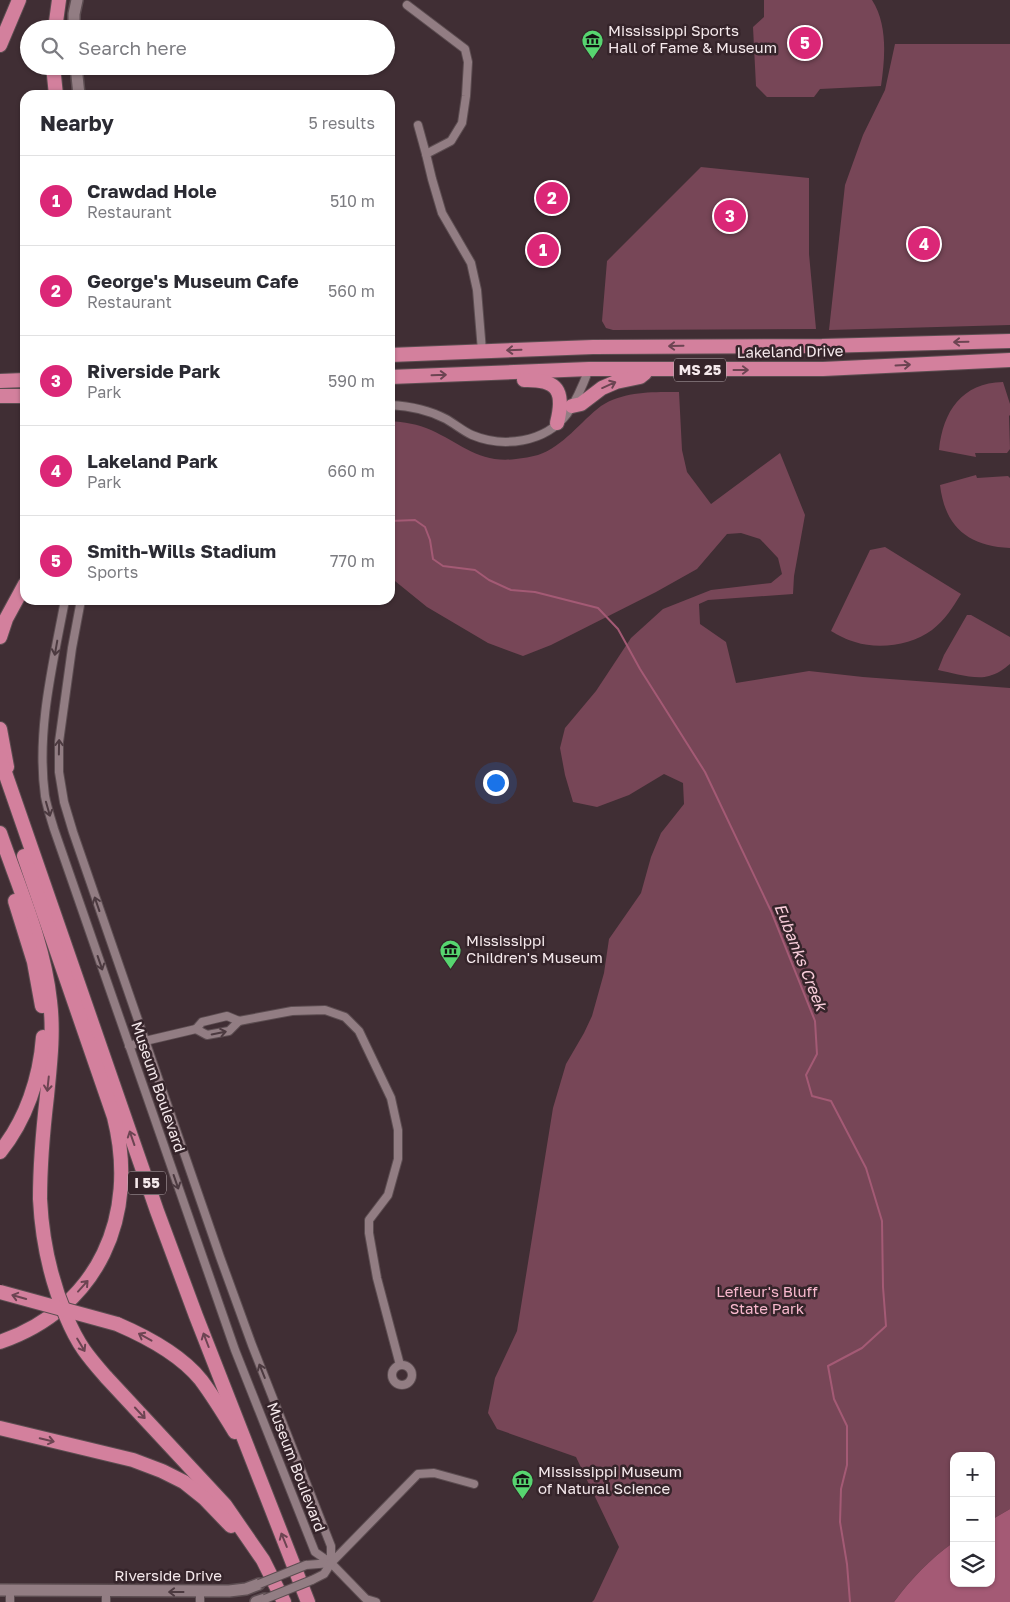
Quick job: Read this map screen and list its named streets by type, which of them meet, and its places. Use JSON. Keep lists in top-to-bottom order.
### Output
{
  "streets": {
    "highway": ["Lakeland Drive", "MS 25", "I 55"],
    "street": ["Museum Boulevard", "Riverside Drive"]
  },
  "crossings": [
    ["Museum Boulevard", "Riverside Drive"]
  ],
  "water": ["Eubanks Creek"],
  "parks": ["Lefleur's Bluff State Park"],
  "places": {
    "museum": ["Mississippi Sports Hall of Fame & Museum", "Mississippi Children's Museum", "Mississippi Museum of Natural Science"]
  },
  "page": {
    "search": "Search here",
    "pins": [
      "5",
      "2",
      "3",
      "4",
      "1"
    ],
    "heading": ["Nearby", "5 results"],
    "list": [
      {
        "mark": "1",
        "name": "Crawdad Hole",
        "note": "Restaurant",
        "value": "510 m"
      },
      {
        "mark": "2",
        "name": "George's Museum Cafe",
        "note": "Restaurant",
        "value": "560 m"
      },
      {
        "mark": "3",
        "name": "Riverside Park",
        "note": "Park",
        "value": "590 m"
      },
      {
        "mark": "4",
        "name": "Lakeland Park",
        "note": "Park",
        "value": "660 m"
      },
      {
        "mark": "5",
        "name": "Smith-Wills Stadium",
        "note": "Sports",
        "value": "770 m"
      }
    ],
    "map_buttons": ["+", "−"]
  }
}
